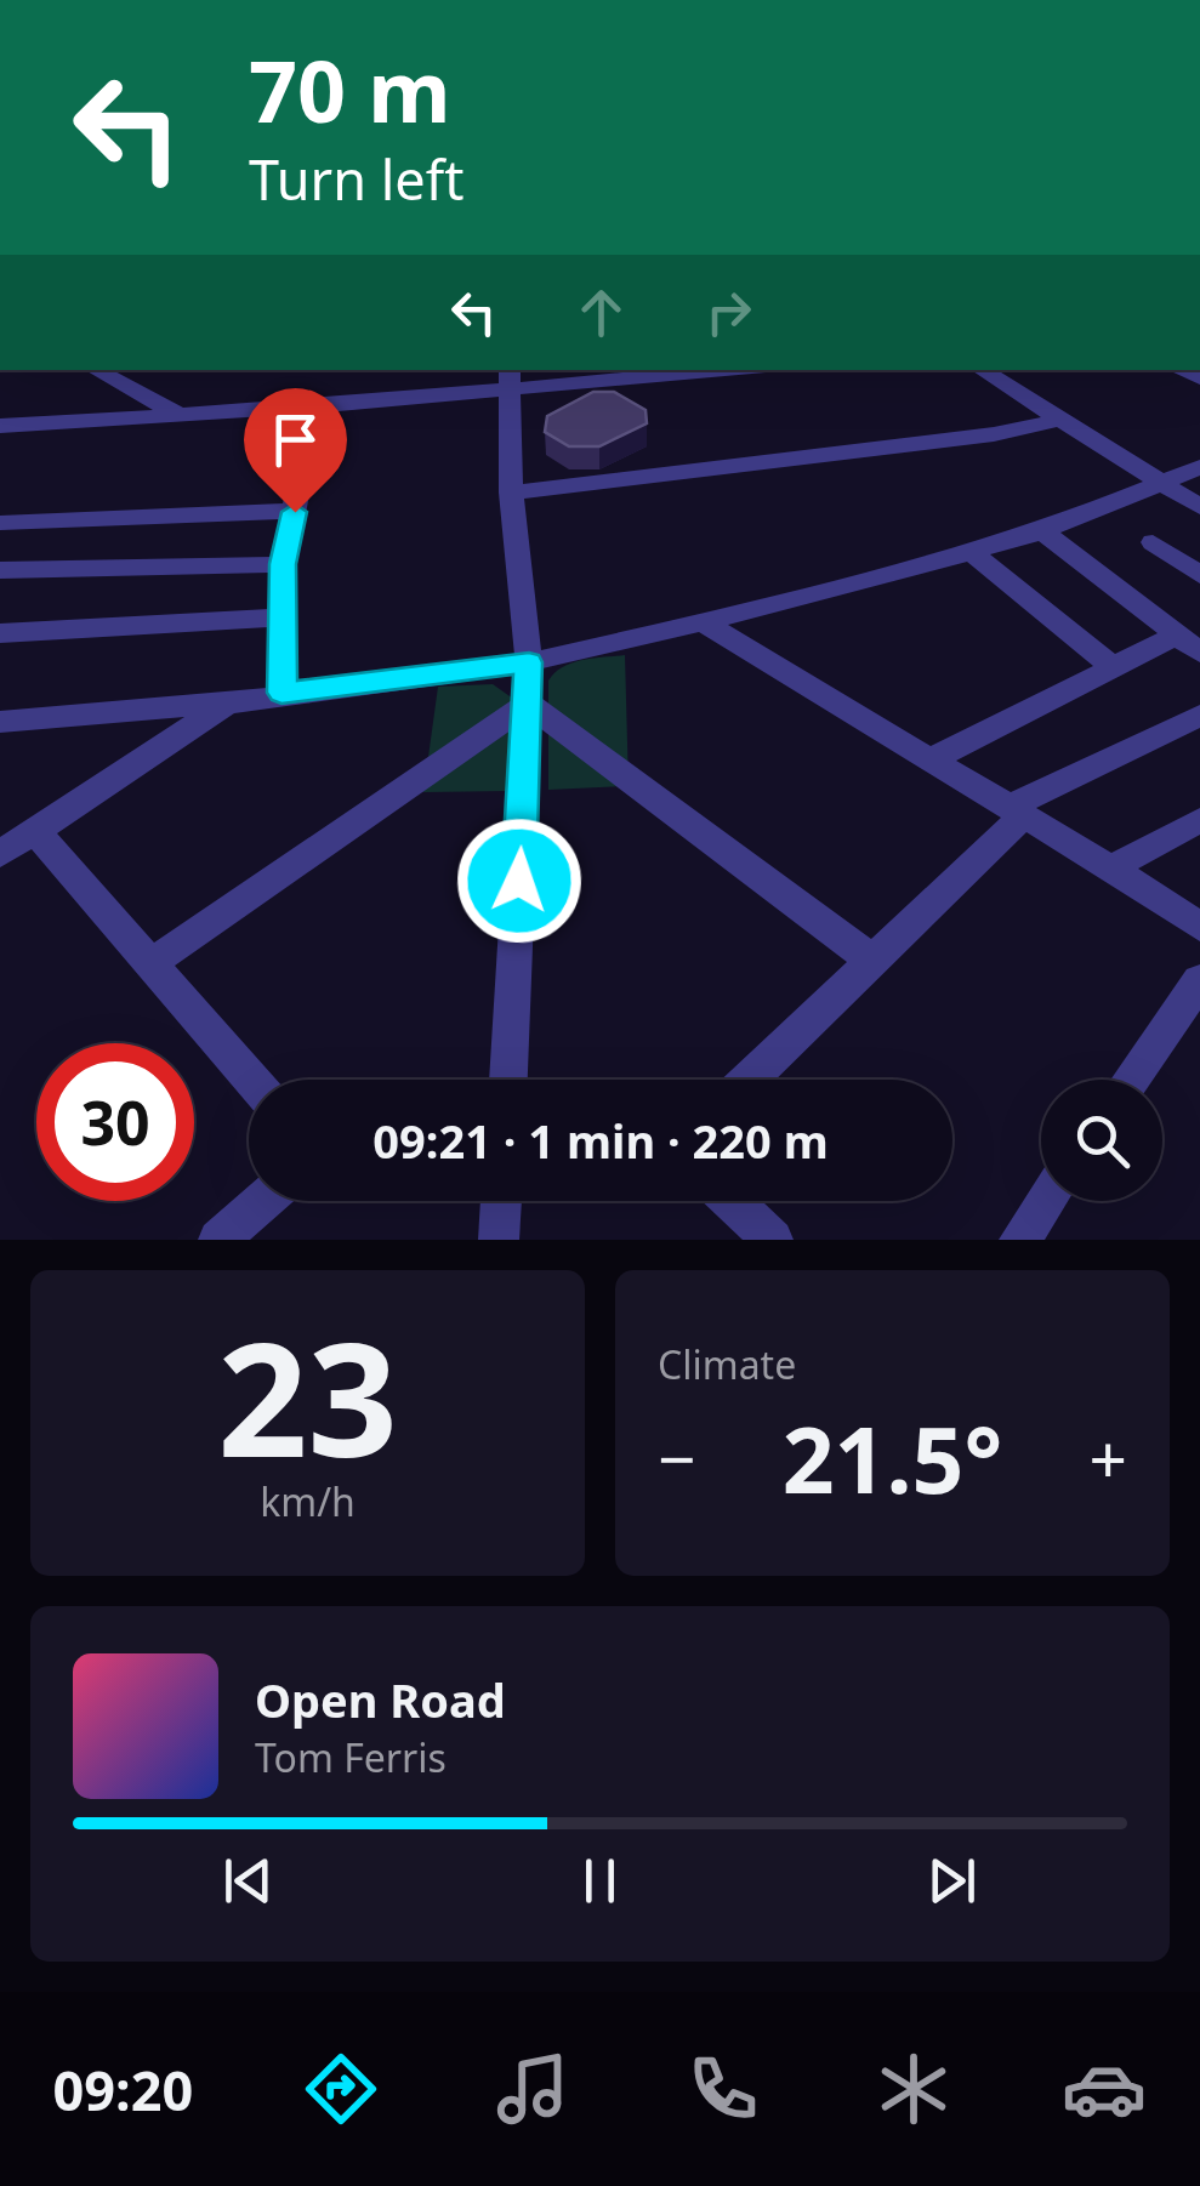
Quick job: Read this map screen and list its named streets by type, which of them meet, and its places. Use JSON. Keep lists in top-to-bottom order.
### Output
{
  "page": {
    "turn": ["70 m", "Turn left"],
    "limit": "30",
    "trip": "09:21 · 1 min · 220 m",
    "tile": [
      ["23", "km/h"],
      "Climate"
    ],
    "heat": ["−", "21.5°", "+"],
    "song": ["Open Road", "Tom Ferris"],
    "tabs": "09:20"
  }
}
